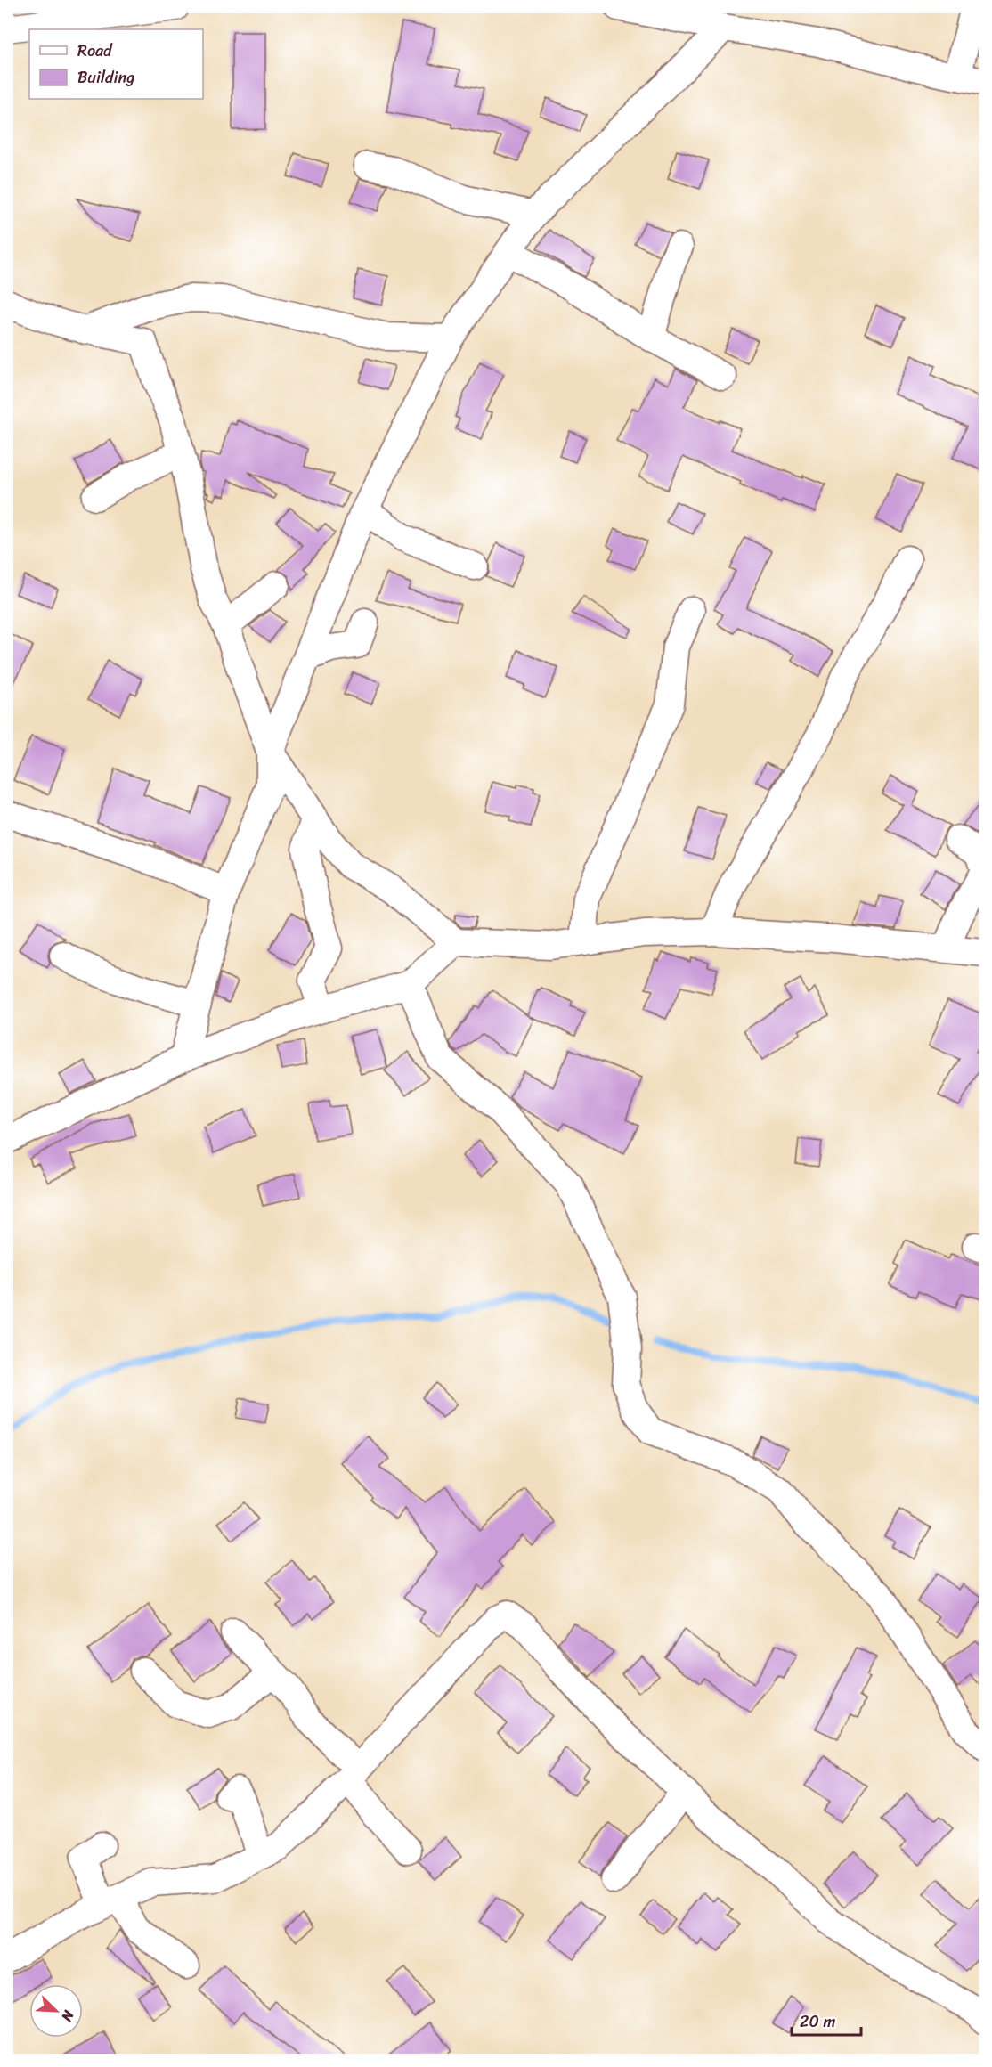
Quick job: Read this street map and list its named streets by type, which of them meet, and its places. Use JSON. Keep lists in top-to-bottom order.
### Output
{
  "legend": ["Road", "Building"],
  "scale_bar": "20 m",
  "north": "bottom right"
}
